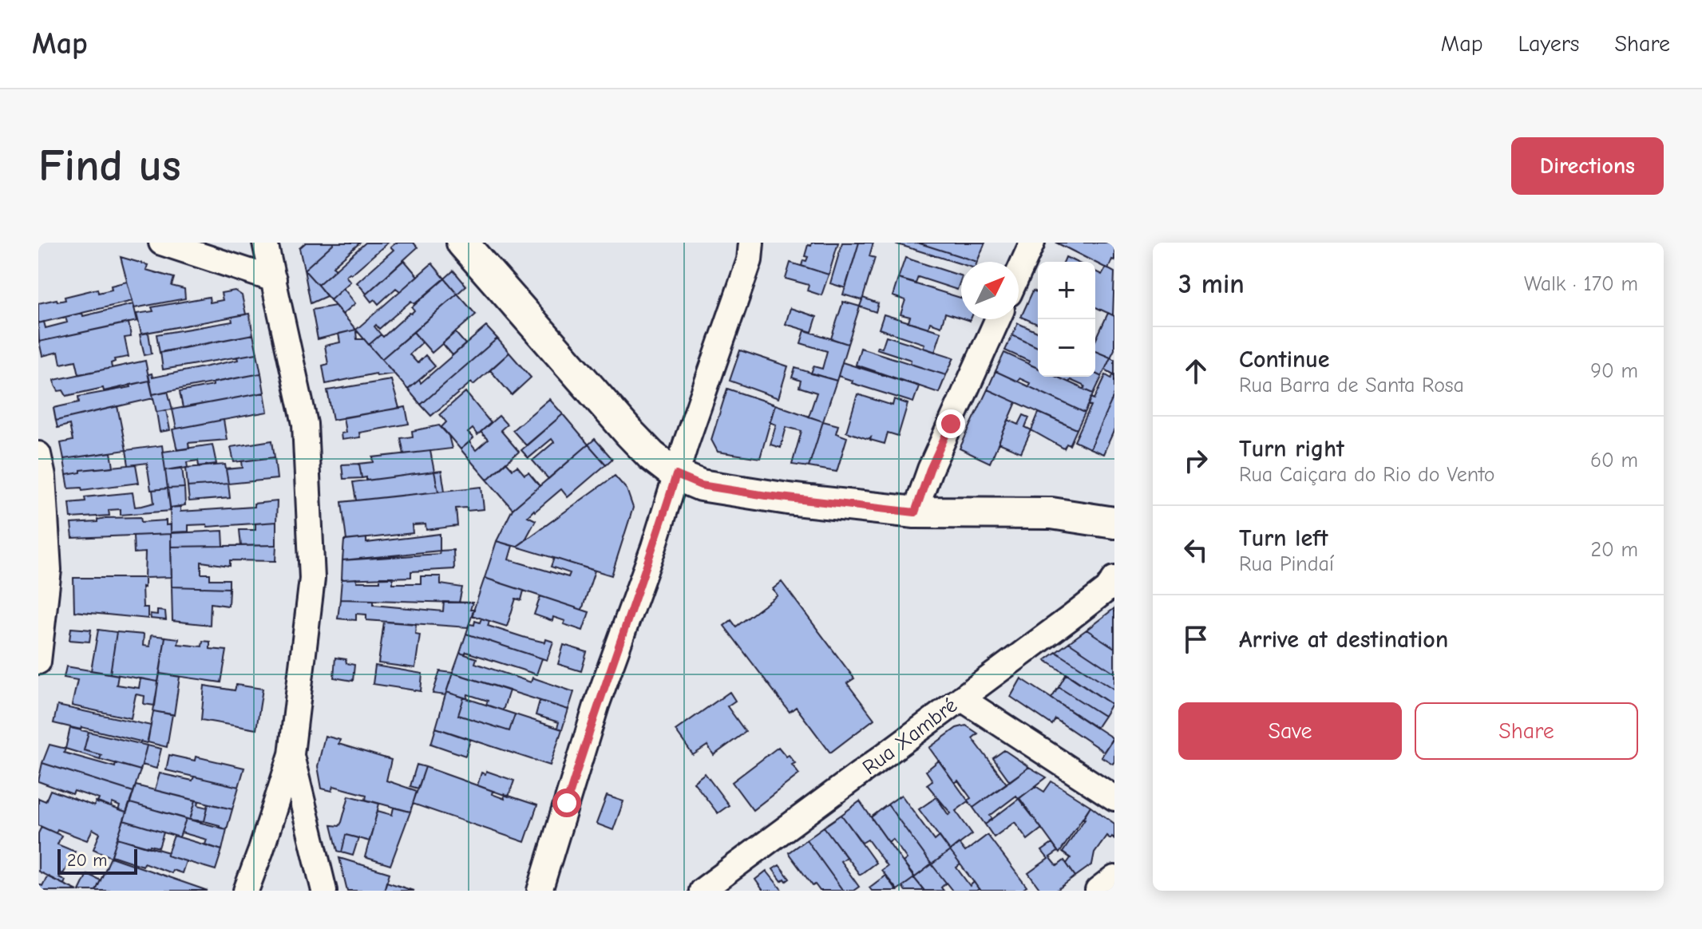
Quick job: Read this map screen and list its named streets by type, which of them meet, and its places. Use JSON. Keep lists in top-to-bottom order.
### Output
{
  "streets": {
    "street": ["Rua Xambré"]
  },
  "scale_bar": "20 m",
  "north": "top right",
  "page": {
    "header": "Map",
    "nav": ["Map", "Layers", "Share"],
    "buttons": [
      "Directions",
      ["Save", "Share"]
    ],
    "title": "Find us",
    "heading": ["3 min", "Walk · 170 m"],
    "map_buttons": ["+", "−"],
    "list": [
      ["Continue", "Rua Barra de Santa Rosa", "90 m"],
      ["Turn right", "Rua Caiçara do Rio do Vento", "60 m"],
      ["Turn left", "Rua Pindaí", "20 m"],
      "Arrive at destination"
    ],
    "scale": "20 m"
  }
}
